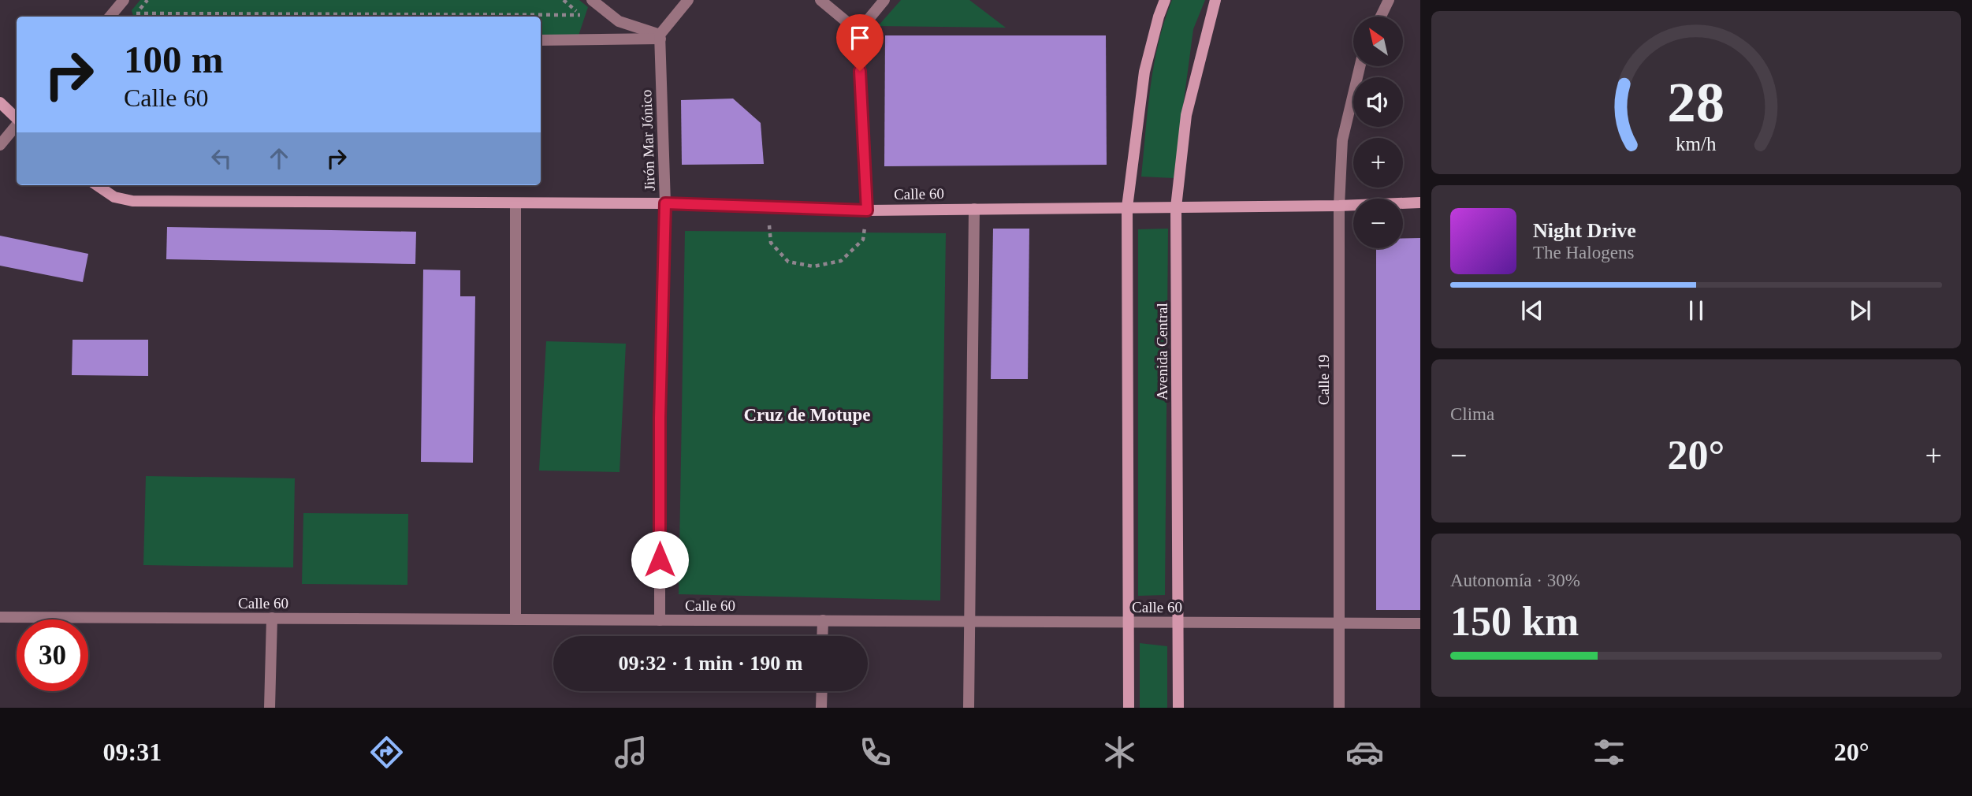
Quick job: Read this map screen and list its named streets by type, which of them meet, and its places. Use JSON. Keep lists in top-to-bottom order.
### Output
{
  "streets": {
    "main road": ["Calle 60", "Avenida Central"],
    "street": ["Jirón Mar Jónico", "Calle 19"]
  },
  "crossings": [
    ["Jirón Mar Jónico", "Calle 60"],
    ["Calle 60", "Avenida Central"],
    ["Calle 60", "Calle 19"]
  ],
  "districts": ["Cruz de Motupe"],
  "north": "top left",
  "page": {
    "map_buttons": ["+", "−"],
    "turn": ["100 m", "Calle 60"],
    "song": ["Night Drive", "The Halogens"],
    "tile": [
      "Clima",
      ["Autonomía · 30%", "150 km"]
    ],
    "heat": ["−", "20°", "+"],
    "limit": "30",
    "trip": "09:32 · 1 min · 190 m",
    "tabs": ["09:31", "20°"],
    "gauge": ["28", "km/h"]
  }
}
